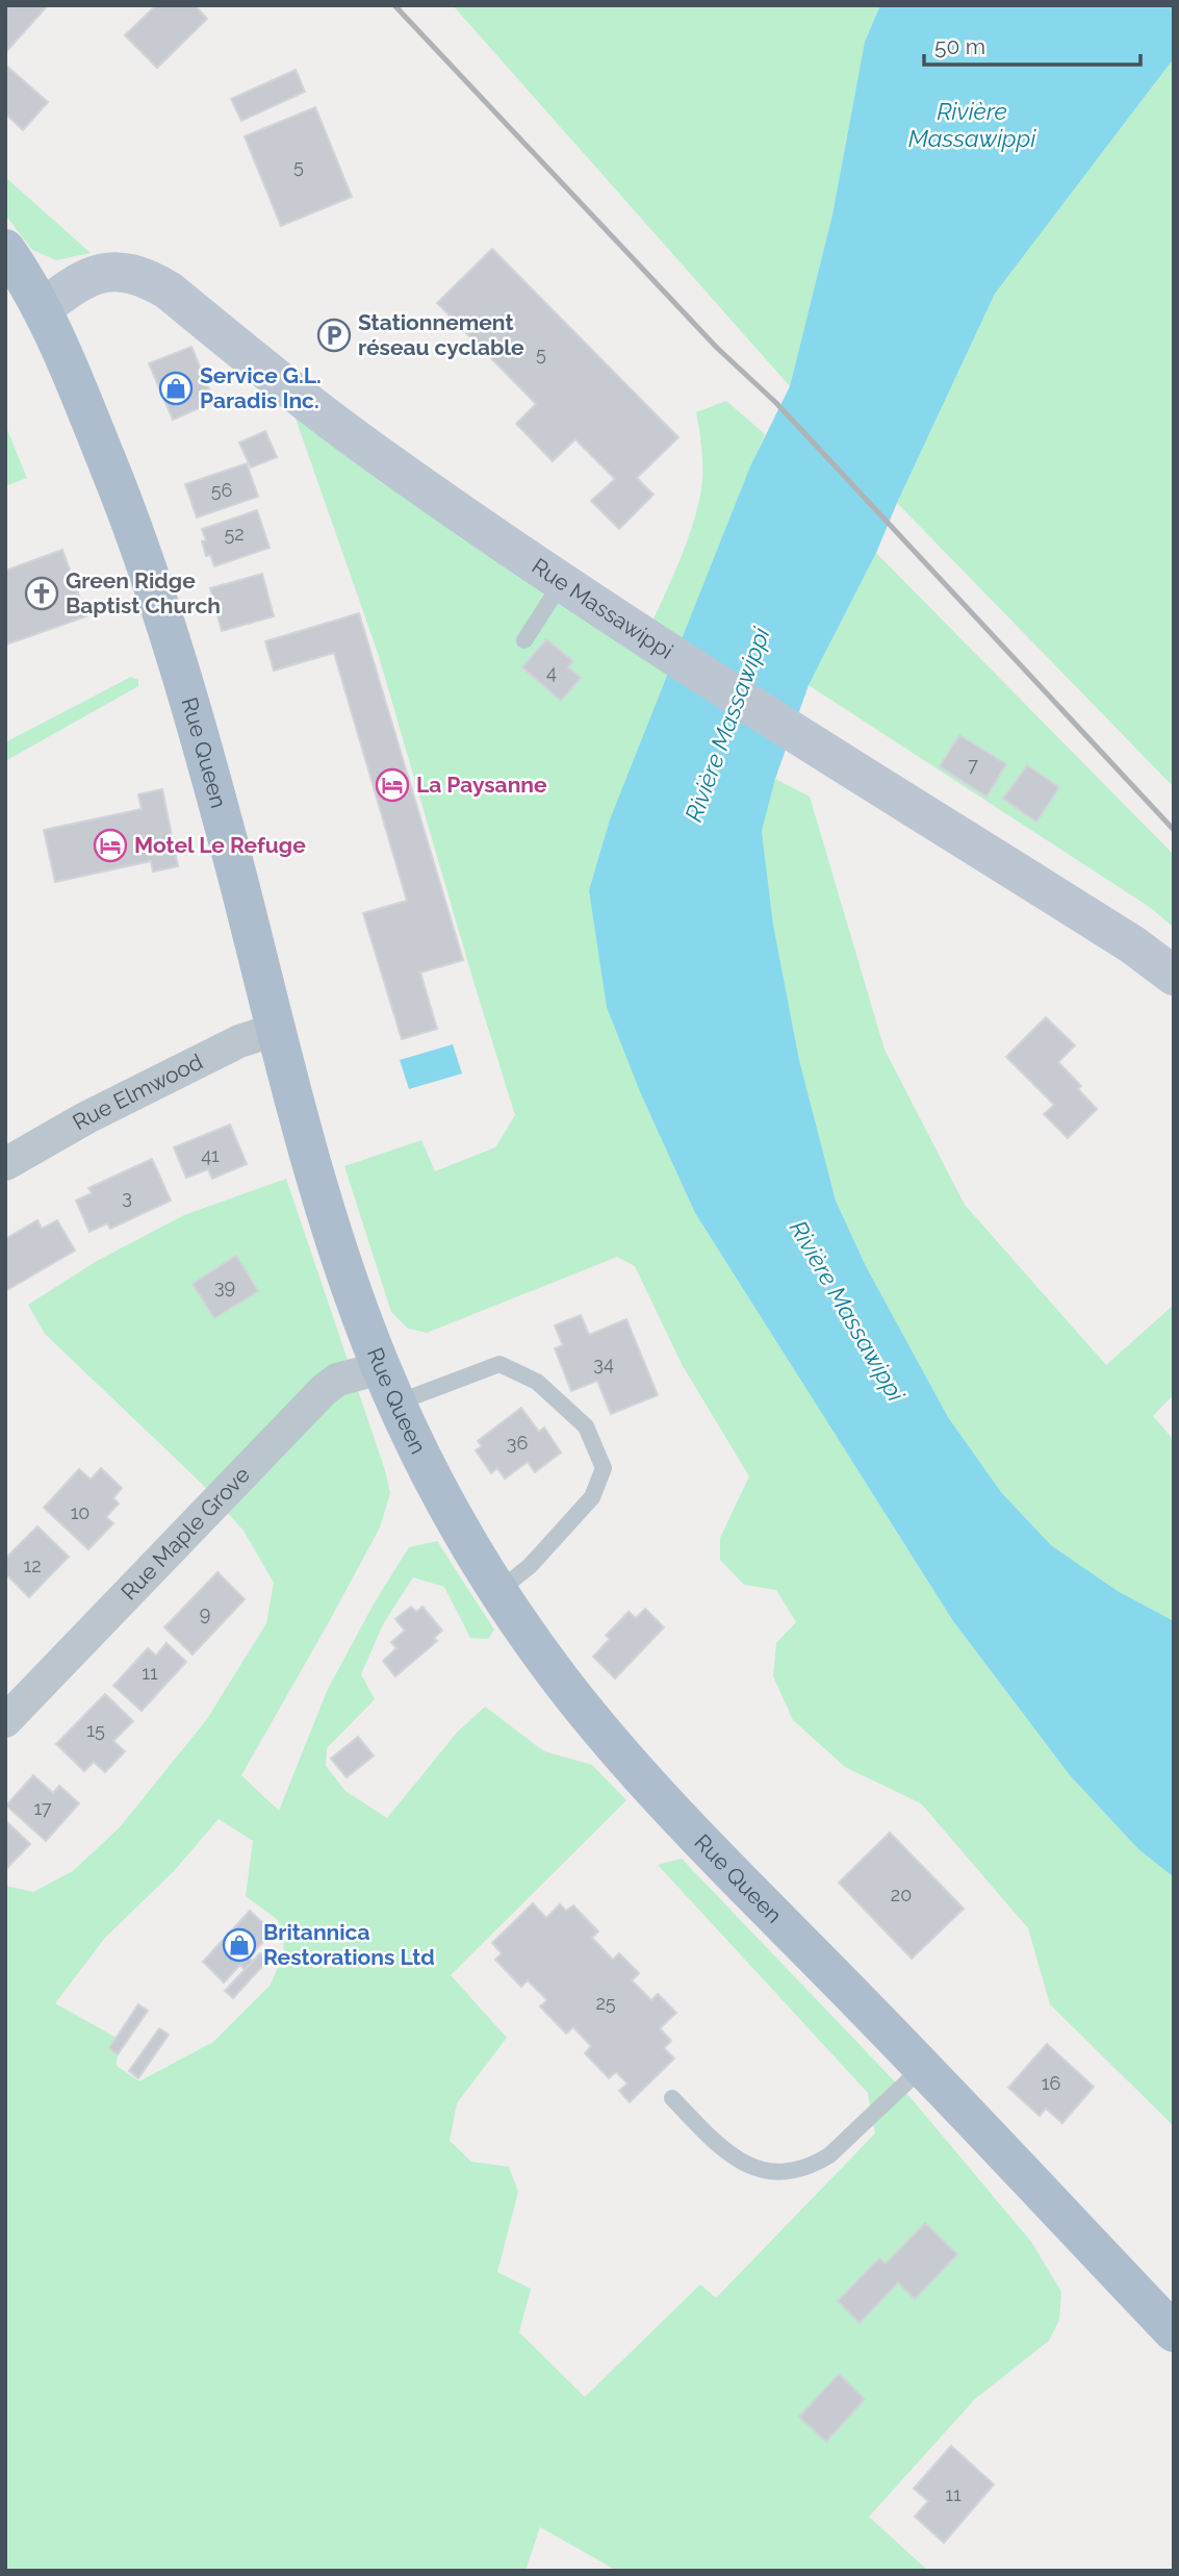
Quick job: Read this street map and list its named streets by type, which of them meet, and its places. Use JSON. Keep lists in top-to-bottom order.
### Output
{
  "streets": {
    "main road": ["Rue Queen"],
    "street": ["Rue Massawippi", "Rue Elmwood", "Rue Maple Grove"]
  },
  "crossings": [
    ["Rue Massawippi", "Rue Queen"],
    ["Rue Queen", "Rue Elmwood"],
    ["Rue Queen", "Rue Maple Grove"]
  ],
  "water": ["Rivière Massawippi"],
  "places": {
    "parking": ["Stationnement réseau cyclable"],
    "shop": ["Service G.L. Paradis Inc.", "Britannica Restorations Ltd"],
    "church": ["Green Ridge Baptist Church"],
    "hotel": ["La Paysanne", "Motel Le Refuge"]
  },
  "house_numbers": [
    "5",
    "5",
    "56",
    "52",
    "4",
    "7",
    "41",
    "3",
    "39",
    "34",
    "36",
    "10",
    "12",
    "9",
    "11",
    "15",
    "17",
    "20",
    "25",
    "16",
    "11"
  ],
  "scale_bar": "50 m"
}
